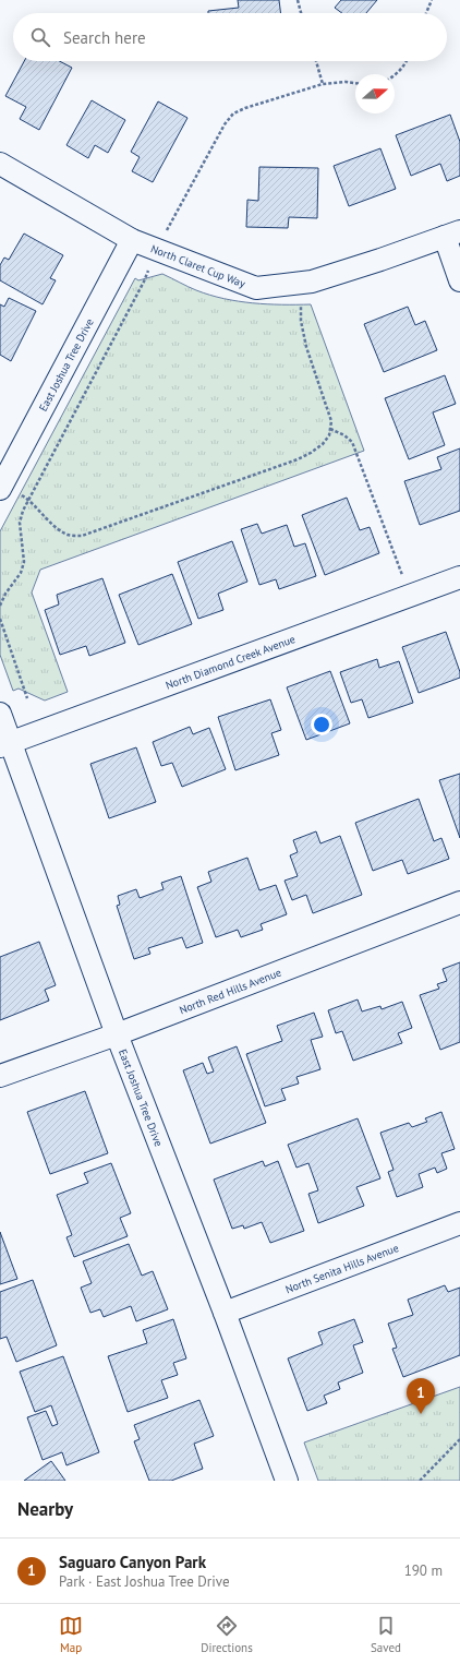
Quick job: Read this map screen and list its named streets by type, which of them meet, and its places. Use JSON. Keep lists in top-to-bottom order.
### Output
{
  "streets": {
    "street": [
      "North Claret Cup Way",
      "East Joshua Tree Drive",
      "North Diamond Creek Avenue",
      "North Red Hills Avenue",
      "North Senita Hills Avenue"
    ]
  },
  "crossings": [
    ["North Claret Cup Way", "East Joshua Tree Drive"],
    ["East Joshua Tree Drive", "North Diamond Creek Avenue"],
    ["East Joshua Tree Drive", "North Red Hills Avenue"],
    ["East Joshua Tree Drive", "North Senita Hills Avenue"]
  ],
  "north": "right",
  "page": {
    "search": "Search here",
    "pins": "1",
    "heading": "Nearby",
    "list": [
      {
        "mark": "1",
        "name": "Saguaro Canyon Park",
        "note": "Park · East Joshua Tree Drive",
        "value": "190 m"
      }
    ],
    "nav": ["Map", "Directions", "Saved"]
  }
}
